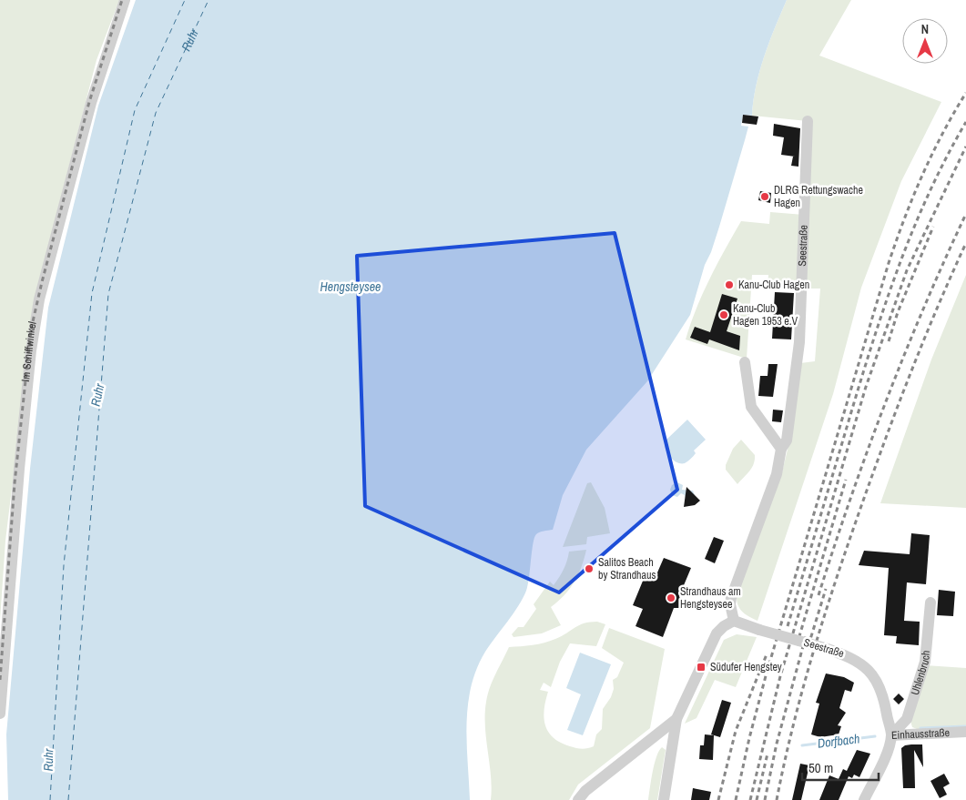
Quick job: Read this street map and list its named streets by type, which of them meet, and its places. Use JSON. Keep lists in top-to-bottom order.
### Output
{
  "streets": {
    "street": [
      "Seestraße",
      "Im Schiffwinkel",
      "Uhlenbruch",
      "Einhausstraße"
    ]
  },
  "crossings": [
    ["Seestraße", "Uhlenbruch"],
    ["Seestraße", "Einhausstraße"],
    ["Uhlenbruch", "Einhausstraße"]
  ],
  "water": ["Ruhr", "Hengsteysee", "Dorfbach"],
  "places": {
    "other": [
      "DLRG Rettungswache Hagen",
      "Kanu-Club Hagen",
      "Kanu-Club Hagen 1953 e.V",
      "Salitos Beach by Strandhaus",
      "Strandhaus am Hengsteysee"
    ],
    "transit": ["Südufer Hengstey"]
  },
  "scale_bar": "50 m",
  "north": "top"
}
